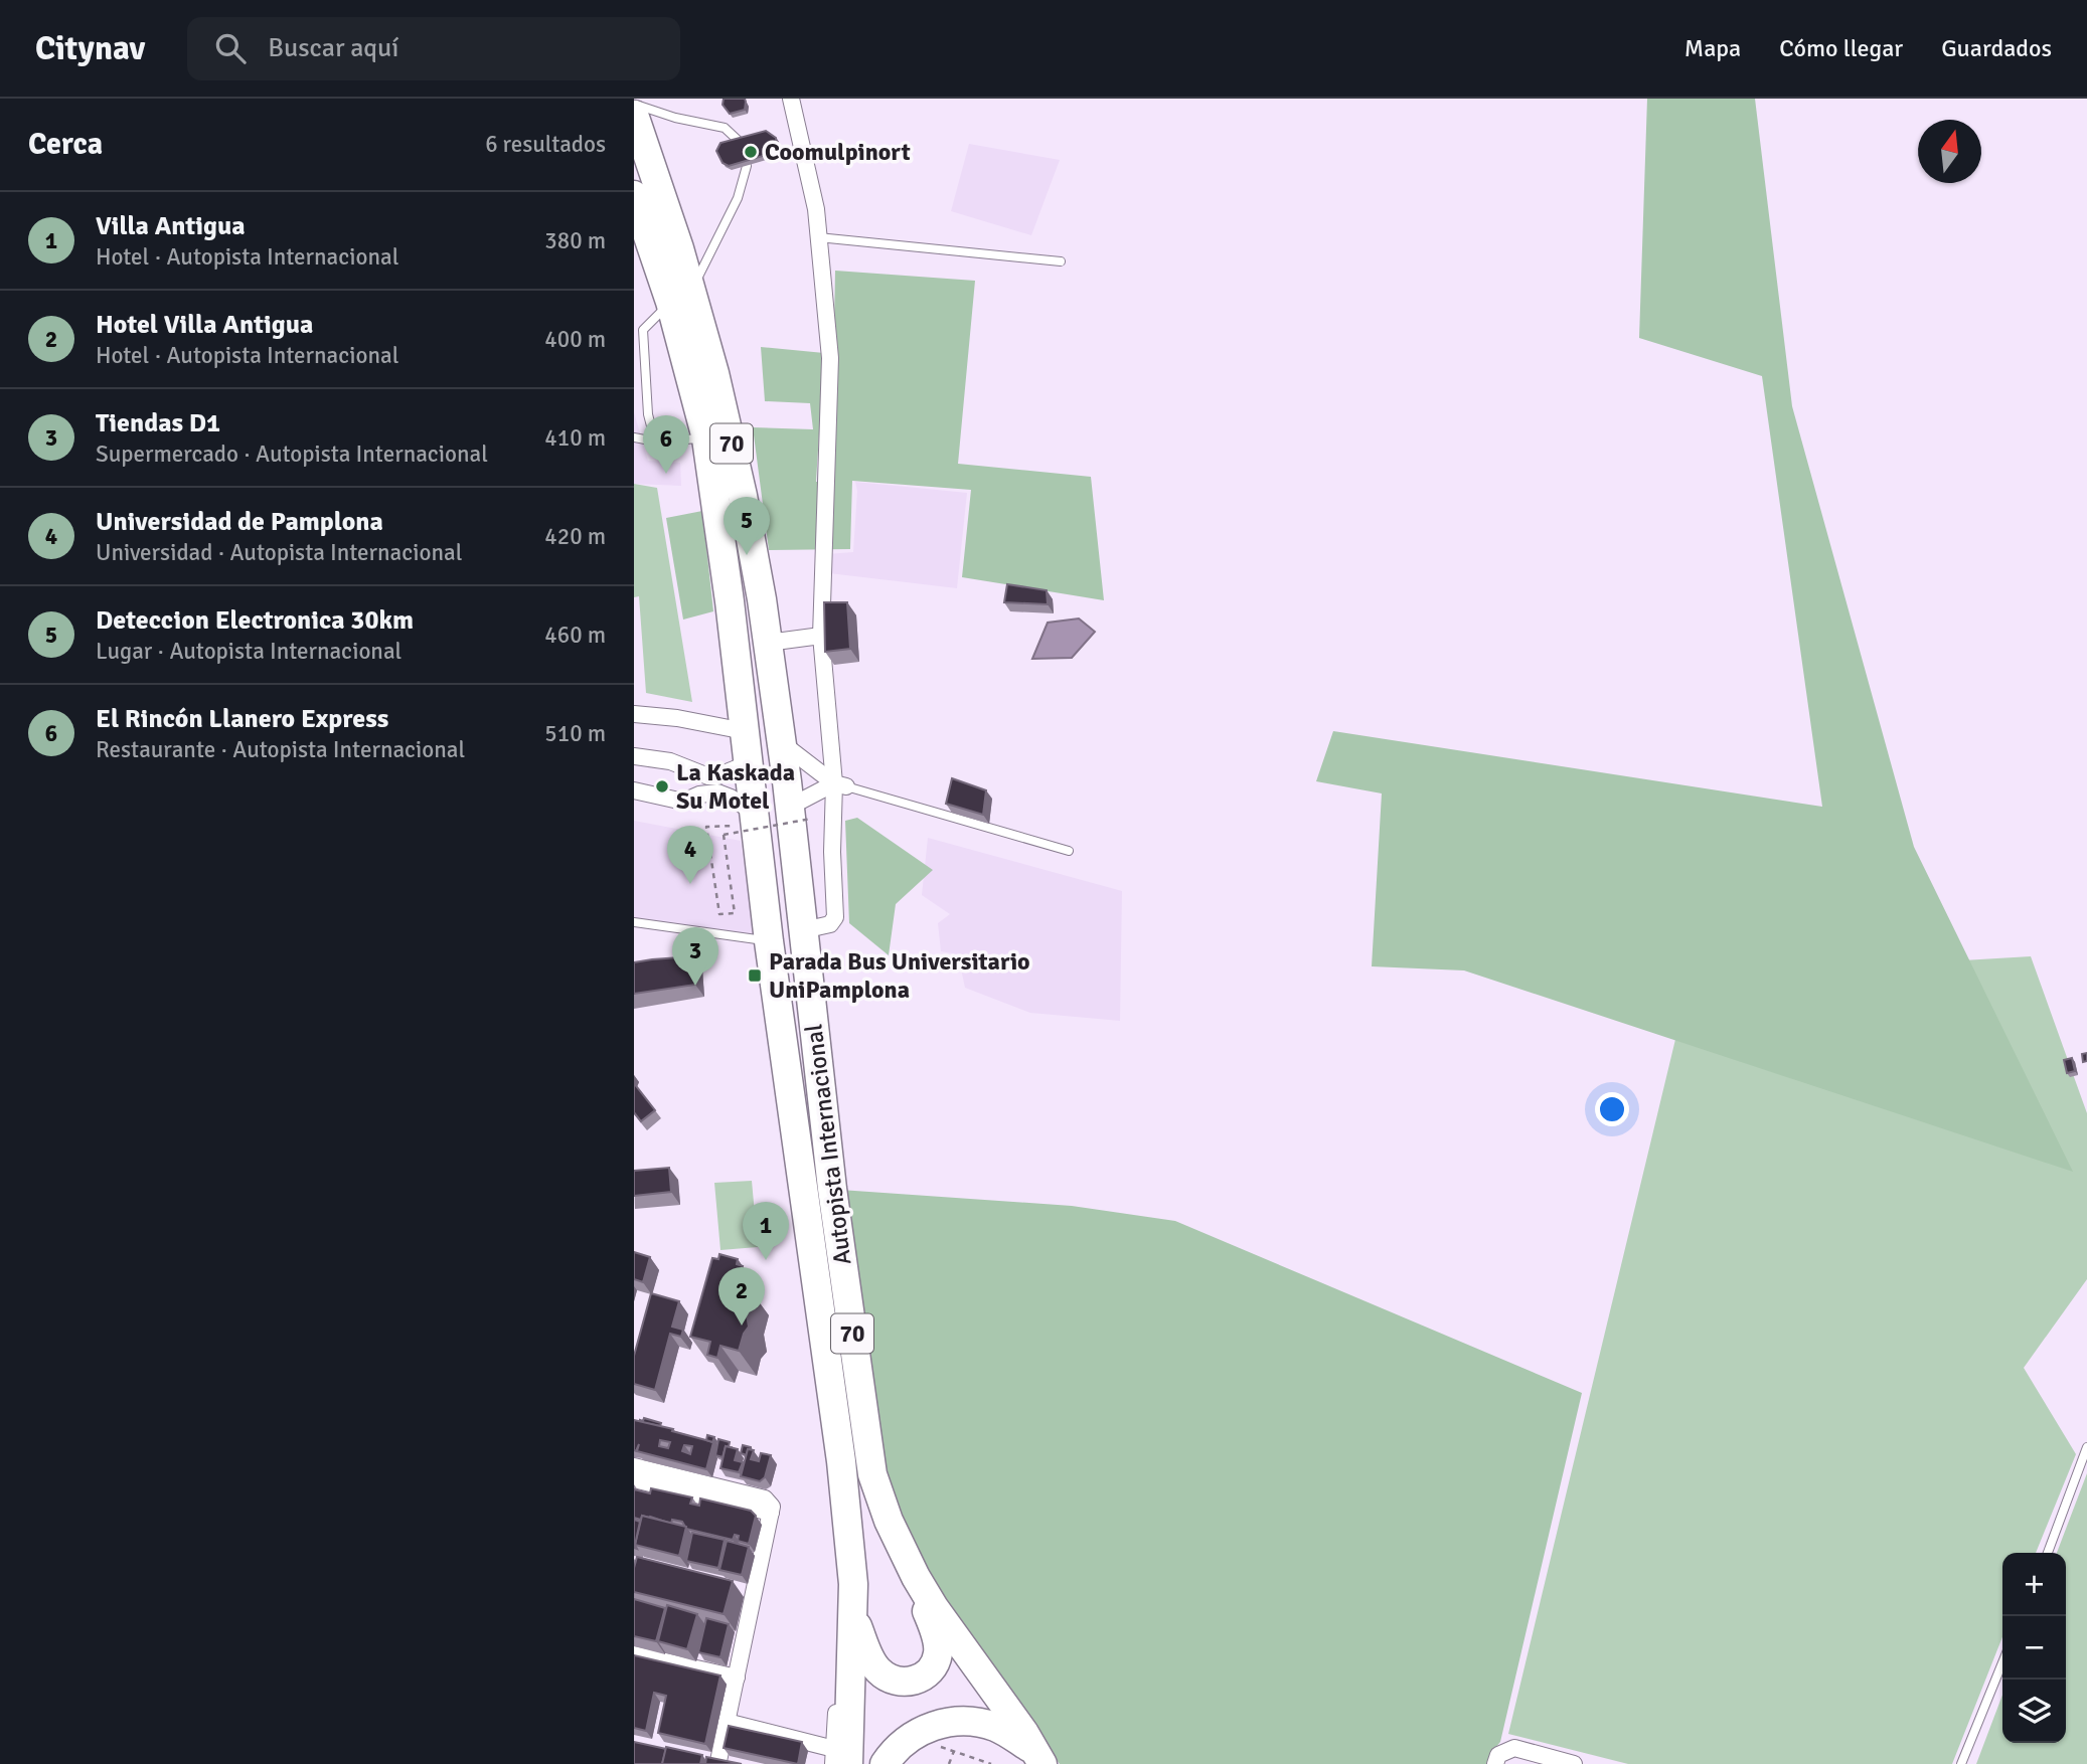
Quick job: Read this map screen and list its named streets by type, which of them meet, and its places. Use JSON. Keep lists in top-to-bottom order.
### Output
{
  "streets": {
    "highway": ["70", "Autopista Internacional"]
  },
  "places": {
    "other": ["Coomulpinort", "La Kaskada Su Motel"],
    "transit": ["Parada Bus Universitario UniPamplona"]
  },
  "north": "top",
  "page": {
    "header": "Citynav",
    "search": "Buscar aquí",
    "nav": ["Mapa", "Cómo llegar", "Guardados"],
    "heading": ["Cerca", "6 resultados"],
    "list": [
      {
        "mark": "1",
        "name": "Villa Antigua",
        "note": "Hotel · Autopista Internacional",
        "value": "380 m"
      },
      {
        "mark": "2",
        "name": "Hotel Villa Antigua",
        "note": "Hotel · Autopista Internacional",
        "value": "400 m"
      },
      {
        "mark": "3",
        "name": "Tiendas D1",
        "note": "Supermercado · Autopista Internacional",
        "value": "410 m"
      },
      {
        "mark": "4",
        "name": "Universidad de Pamplona",
        "note": "Universidad · Autopista Internacional",
        "value": "420 m"
      },
      {
        "mark": "5",
        "name": "Deteccion Electronica 30km",
        "note": "Lugar · Autopista Internacional",
        "value": "460 m"
      },
      {
        "mark": "6",
        "name": "El Rincón Llanero Express",
        "note": "Restaurante · Autopista Internacional",
        "value": "510 m"
      }
    ],
    "pins": [
      "6",
      "5",
      "4",
      "3",
      "1",
      "2"
    ],
    "map_buttons": ["+", "−"]
  }
}
